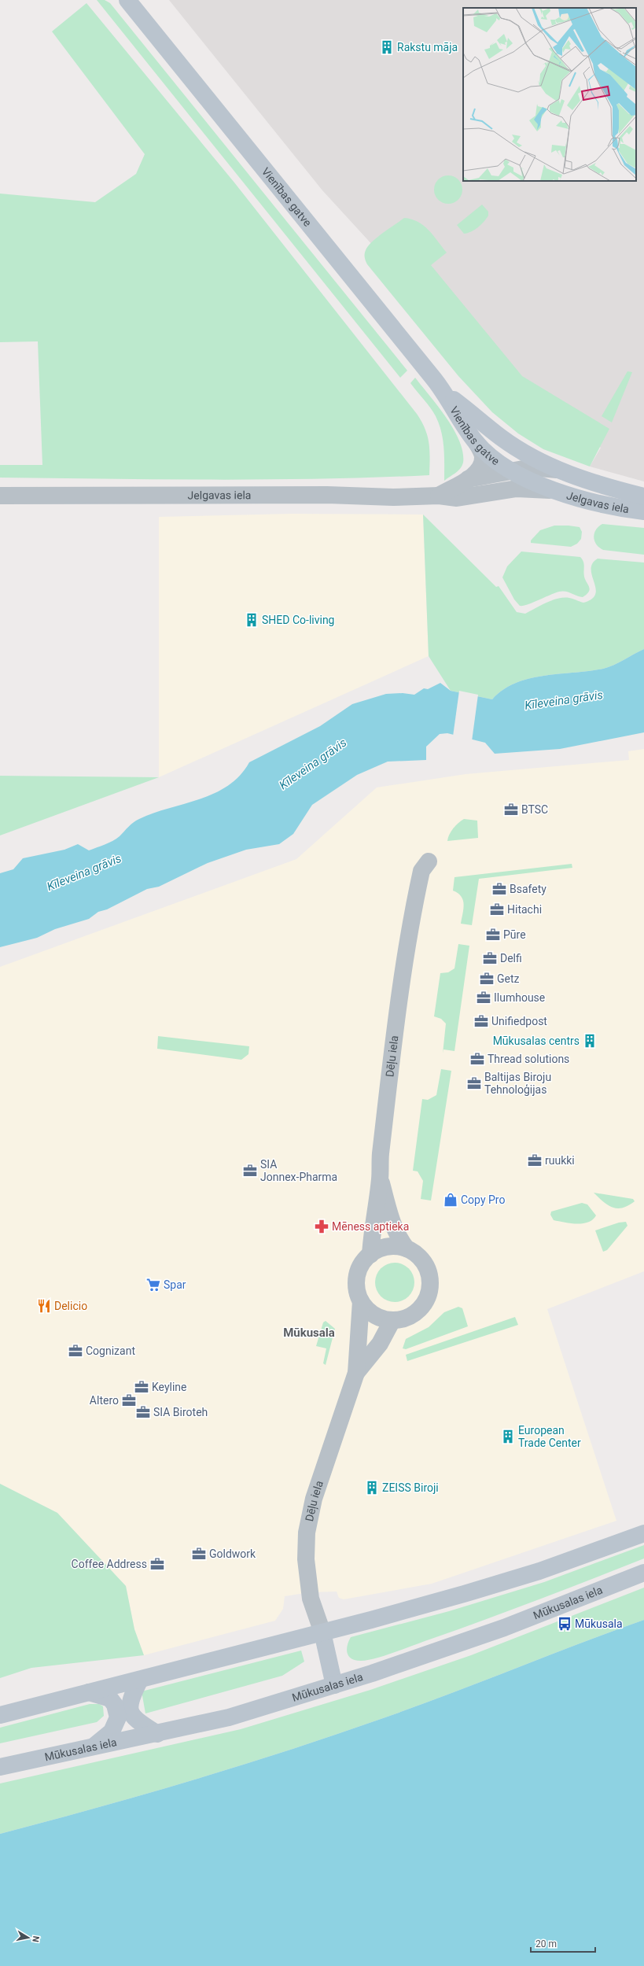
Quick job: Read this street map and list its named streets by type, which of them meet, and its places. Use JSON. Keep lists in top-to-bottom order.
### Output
{
  "streets": {
    "main road": ["Vienības gatve", "Jelgavas iela", "Mūkusalas iela"],
    "street": ["Dēļu iela"]
  },
  "crossings": [
    ["Vienības gatve", "Jelgavas iela"]
  ],
  "districts": ["Mūkusala"],
  "water": ["Kīleveina grāvis"],
  "places": {
    "building": [
      "Rakstu māja",
      "SHED Co-living",
      "Mūkusalas centrs",
      "European Trade Center",
      "ZEISS Biroji"
    ],
    "office": [
      "BTSC",
      "Bsafety",
      "Hitachi",
      "Pūre",
      "Delfi",
      "Getz",
      "Ilumhouse",
      "Unifiedpost",
      "Thread solutions",
      "Baltijas Biroju Tehnoloģijas",
      "ruukki",
      "SIA Jonnex-Pharma",
      "Cognizant",
      "Keyline",
      "Altero",
      "SIA Biroteh",
      "Goldwork",
      "Coffee Address"
    ],
    "shop": ["Copy Pro"],
    "pharmacy": ["Mēness aptieka"],
    "supermarket": ["Spar"],
    "restaurant": ["Delicio"],
    "bus stop": ["Mūkusala"]
  },
  "scale_bar": "20 m",
  "north": "right"
}
